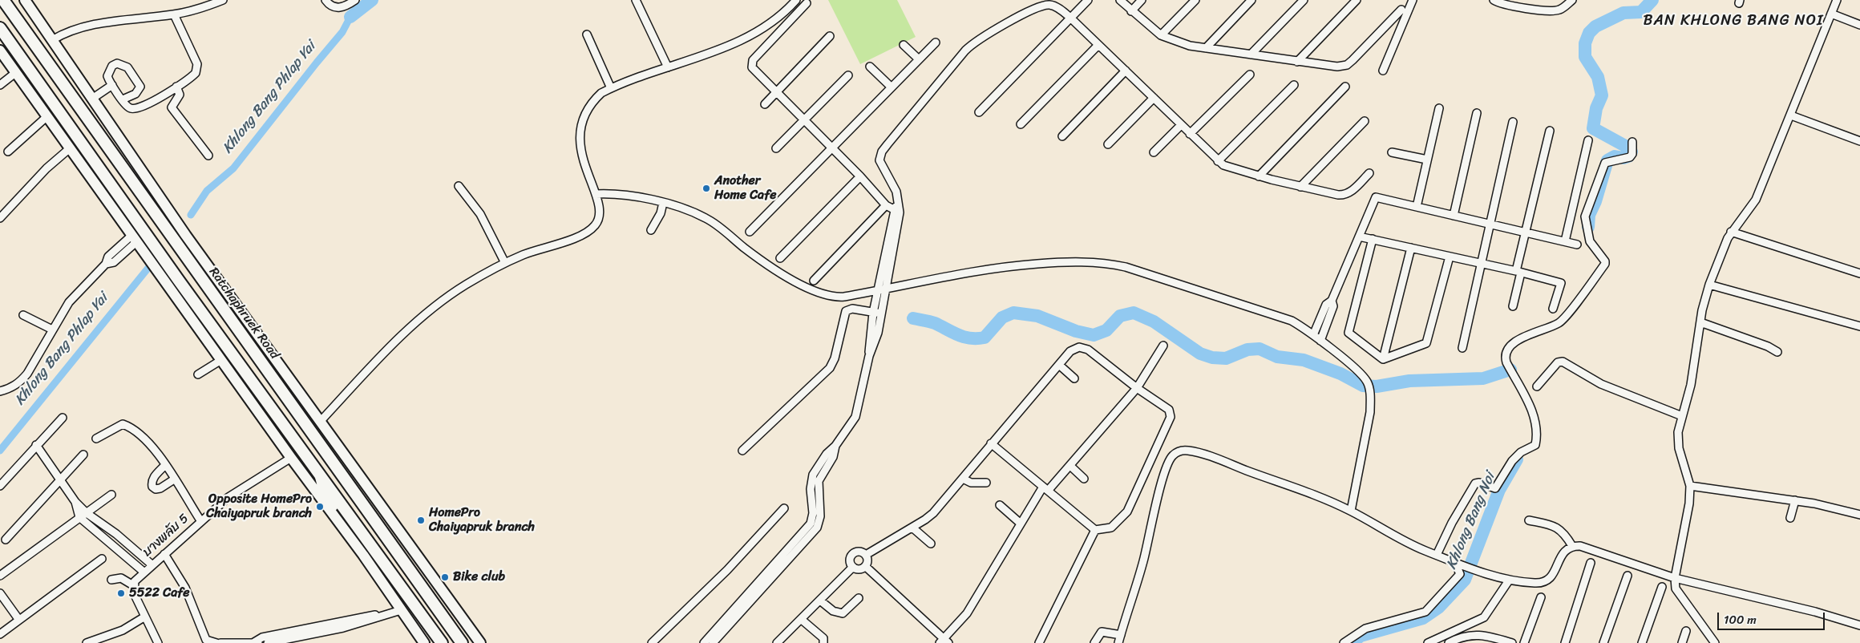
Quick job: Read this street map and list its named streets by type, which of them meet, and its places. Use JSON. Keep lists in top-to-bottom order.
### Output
{
  "streets": {
    "main road": ["Ratchaphruek Road"],
    "street": ["บางพลับ 5"]
  },
  "districts": ["BAN KHLONG BANG NOI"],
  "water": ["Khlong Bang Phlap Yai", "Khlong Bang Noi"],
  "places": [
    "Another Home Cafe",
    "Opposite HomePro Chaiyapruk branch",
    "HomePro Chaiyapruk branch",
    "Bike club",
    "5522 Cafe"
  ],
  "scale_bar": "100 m"
}
